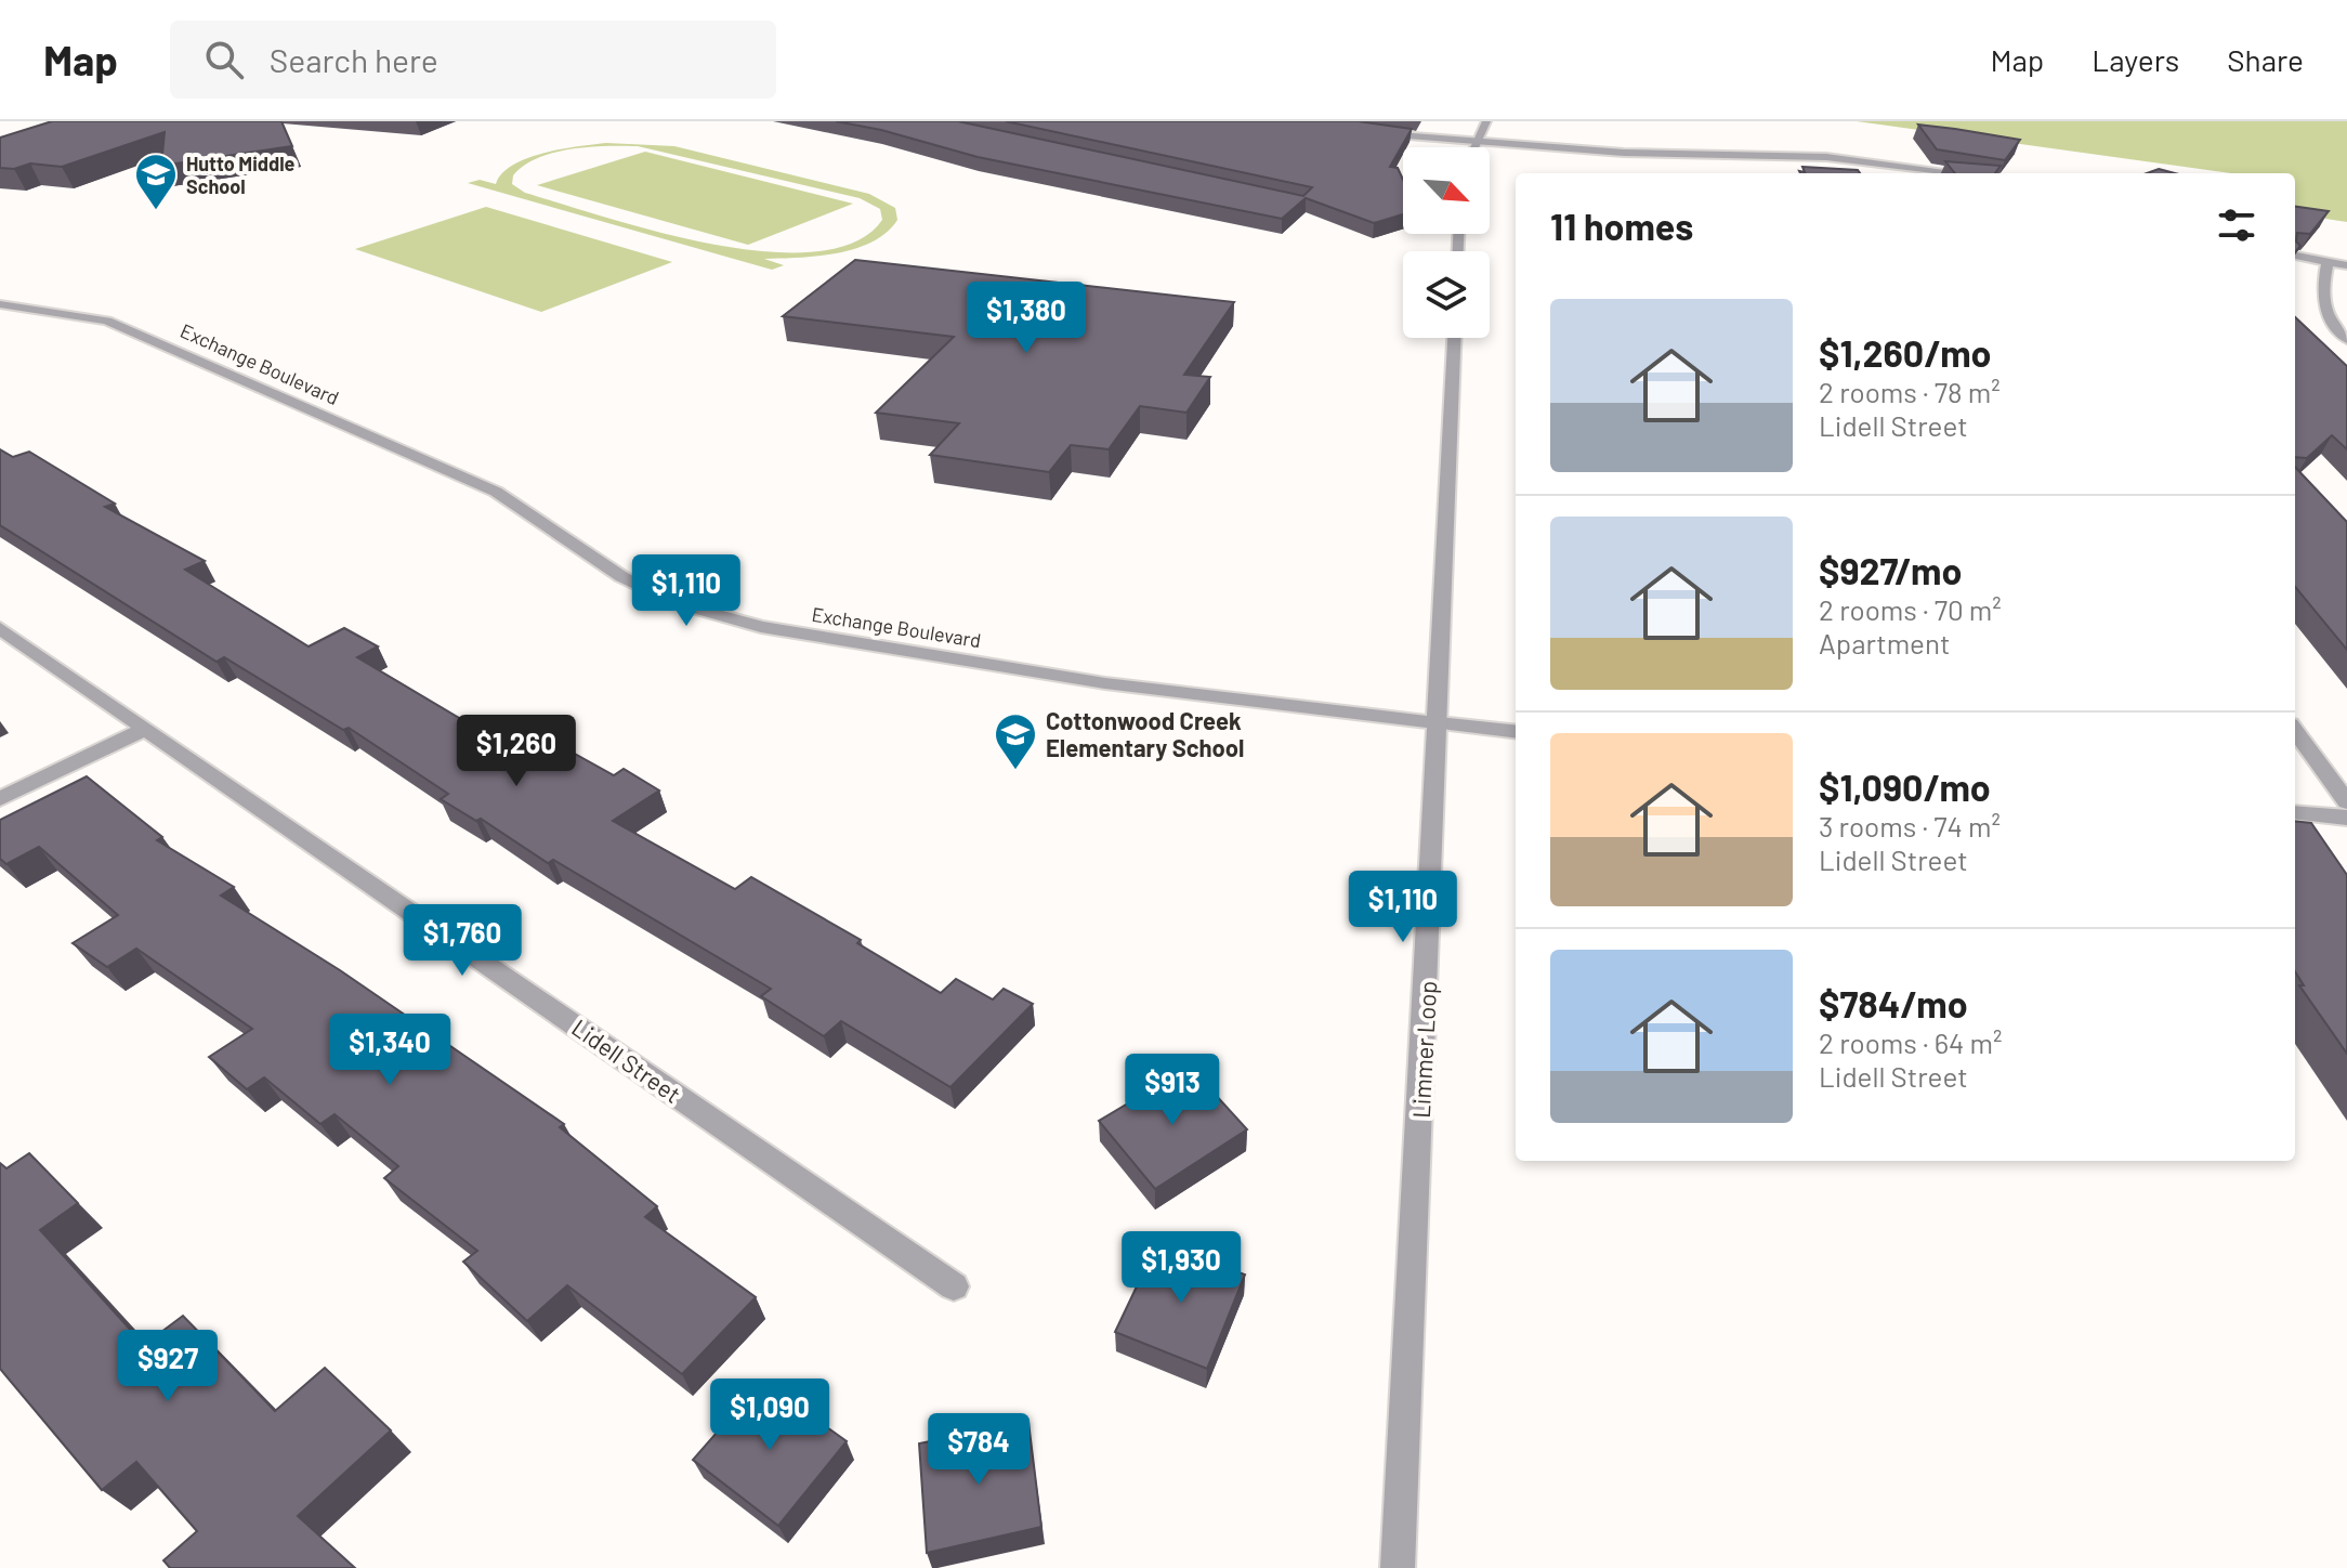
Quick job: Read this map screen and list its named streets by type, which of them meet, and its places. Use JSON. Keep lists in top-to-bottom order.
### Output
{
  "streets": {
    "street": ["Exchange Boulevard", "Limmer Loop", "Lidell Street"]
  },
  "crossings": [
    ["Exchange Boulevard", "Limmer Loop"]
  ],
  "places": {
    "school or university": ["Hutto Middle School", "Cottonwood Creek Elementary School"]
  },
  "north": "bottom right",
  "page": {
    "header": "Map",
    "search": "Search here",
    "nav": ["Map", "Layers", "Share"],
    "heading": "11 homes",
    "list": [
      {
        "name": "$1,260/mo",
        "note": "2 rooms · 78 m² · Lidell Street"
      },
      {
        "name": "$927/mo",
        "note": "2 rooms · 70 m² · Apartment"
      },
      {
        "name": "$1,090/mo",
        "note": "3 rooms · 74 m² · Lidell Street"
      },
      {
        "name": "$784/mo",
        "note": "2 rooms · 64 m² · Lidell Street"
      }
    ],
    "price": [
      "$1,380",
      "$1,110",
      "$1,260",
      "$1,110",
      "$1,760",
      "$1,340",
      "$913",
      "$1,930",
      "$927",
      "$1,090",
      "$784"
    ]
  }
}
